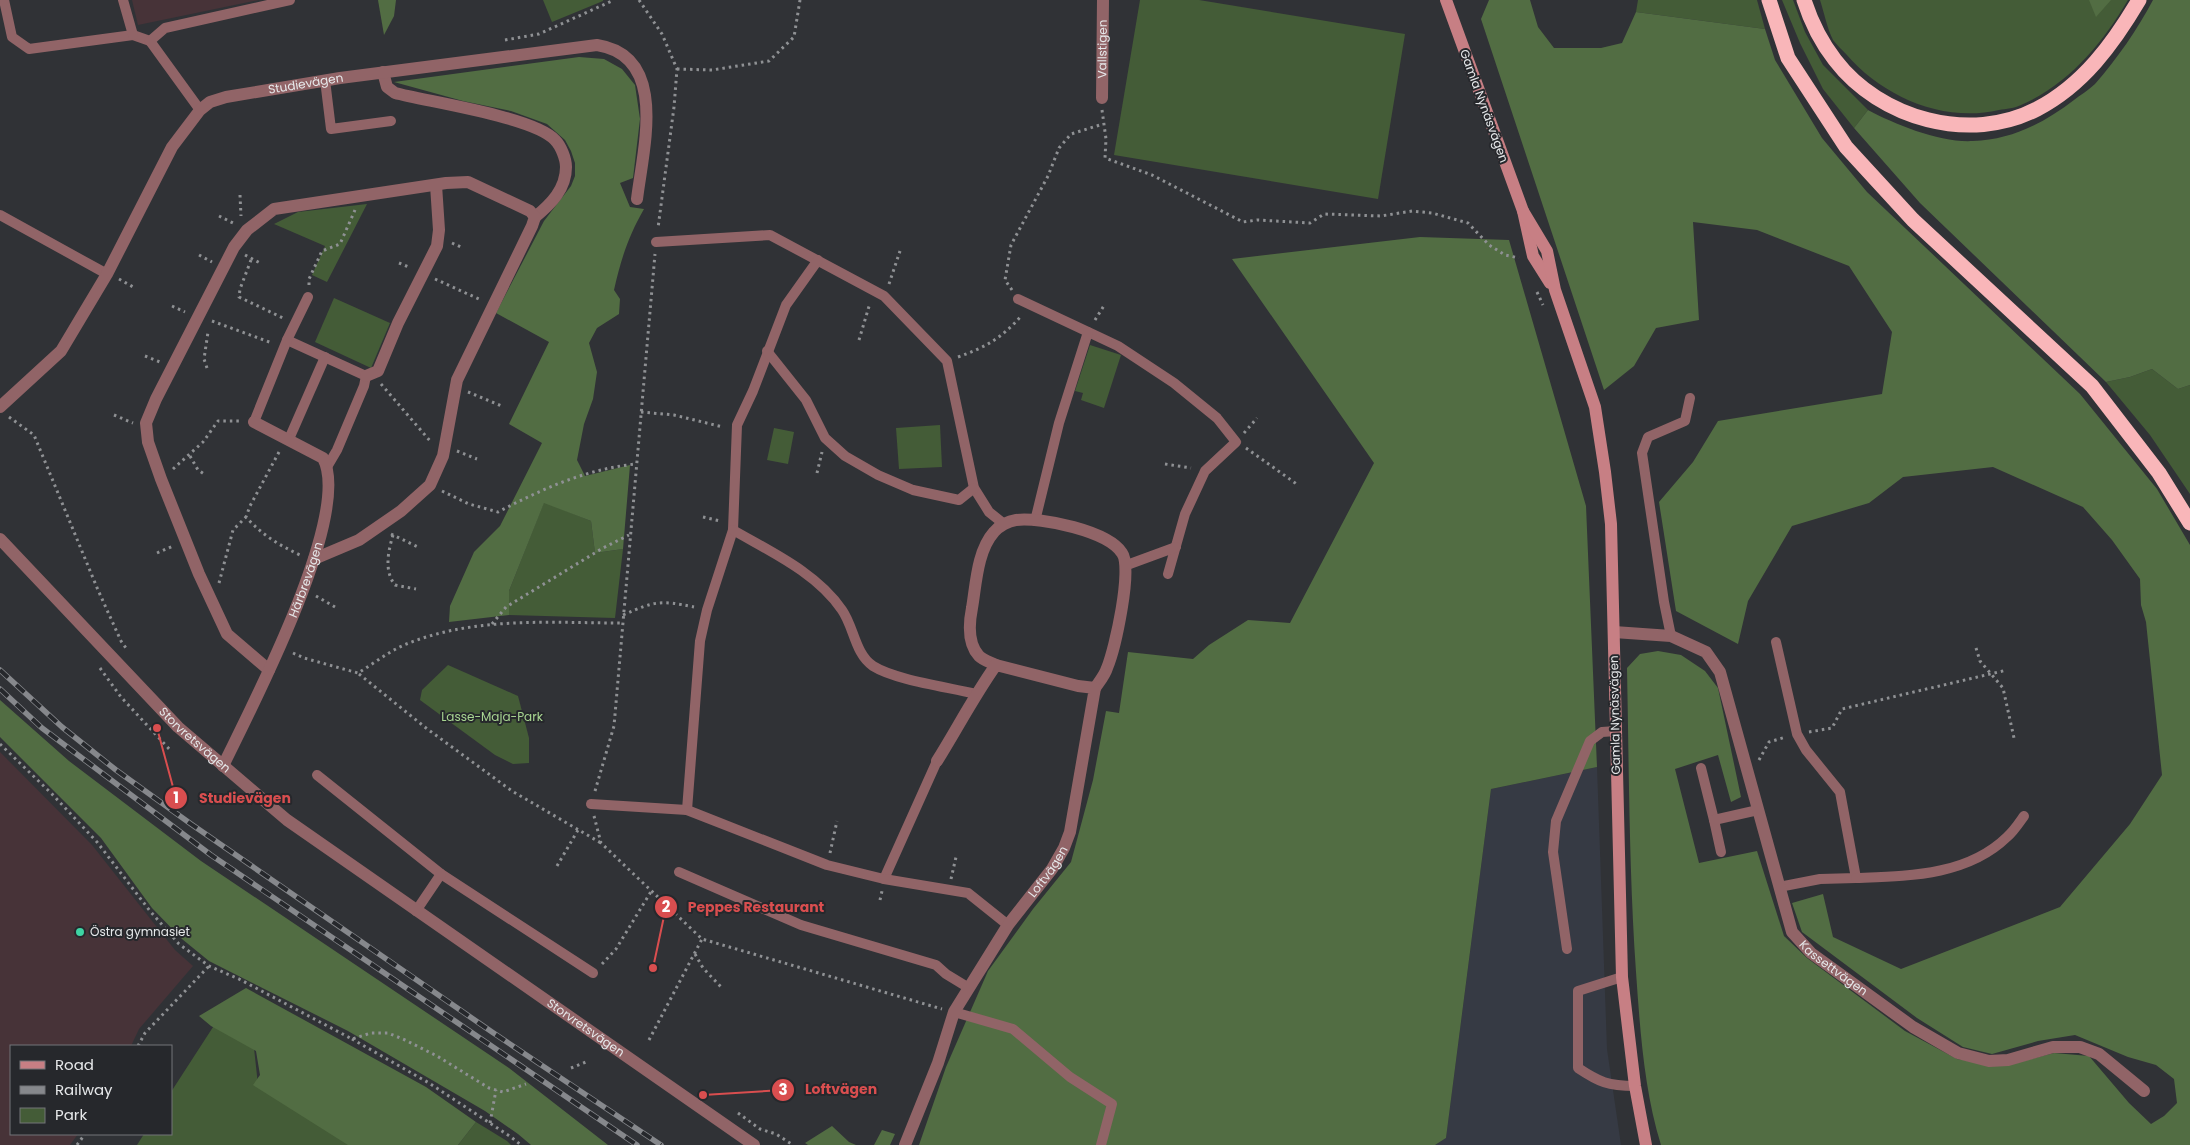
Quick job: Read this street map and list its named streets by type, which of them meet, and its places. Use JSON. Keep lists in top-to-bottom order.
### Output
{
  "streets": {
    "street": [
      "Vallstigen",
      "Studievägen",
      "Gamla Nynäsvägen",
      "Härbrevägen",
      "Storvretsvägen",
      "Loftvägen",
      "Kassettvägen"
    ]
  },
  "crossings": [
    ["Gamla Nynäsvägen", "Kassettvägen"],
    ["Härbrevägen", "Storvretsvägen"]
  ],
  "parks": ["Lasse-Maja-Park"],
  "places": [
    "Studievägen",
    "Östra gymnasiet",
    "Peppes Restaurant",
    "Loftvägen"
  ],
  "legend": ["Road", "Railway", "Park"]
}
